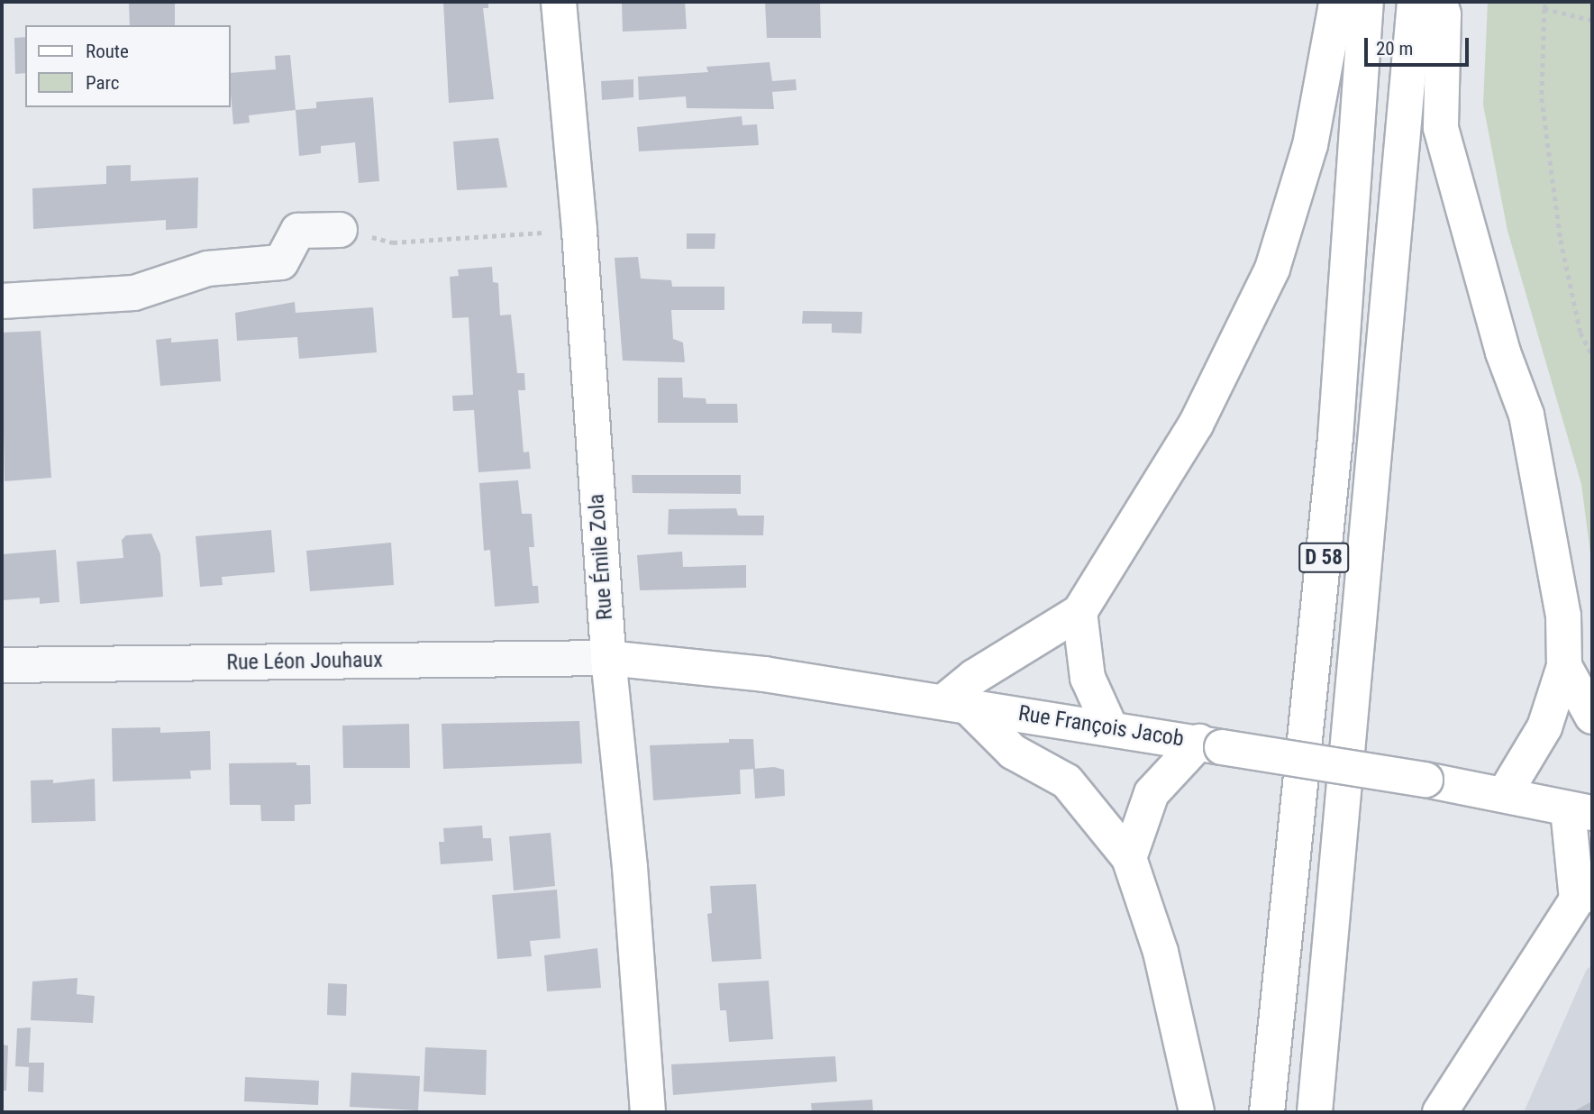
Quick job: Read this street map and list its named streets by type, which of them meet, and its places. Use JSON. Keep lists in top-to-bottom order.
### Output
{
  "streets": {
    "main road": ["Rue Émile Zola", "D 58", "Rue François Jacob"],
    "street": ["Rue Léon Jouhaux"]
  },
  "crossings": [
    ["Rue Émile Zola", "Rue Léon Jouhaux"],
    ["Rue Émile Zola", "Rue François Jacob"],
    ["Rue Léon Jouhaux", "Rue François Jacob"]
  ],
  "legend": ["Route", "Parc"],
  "scale_bar": "20 m"
}
